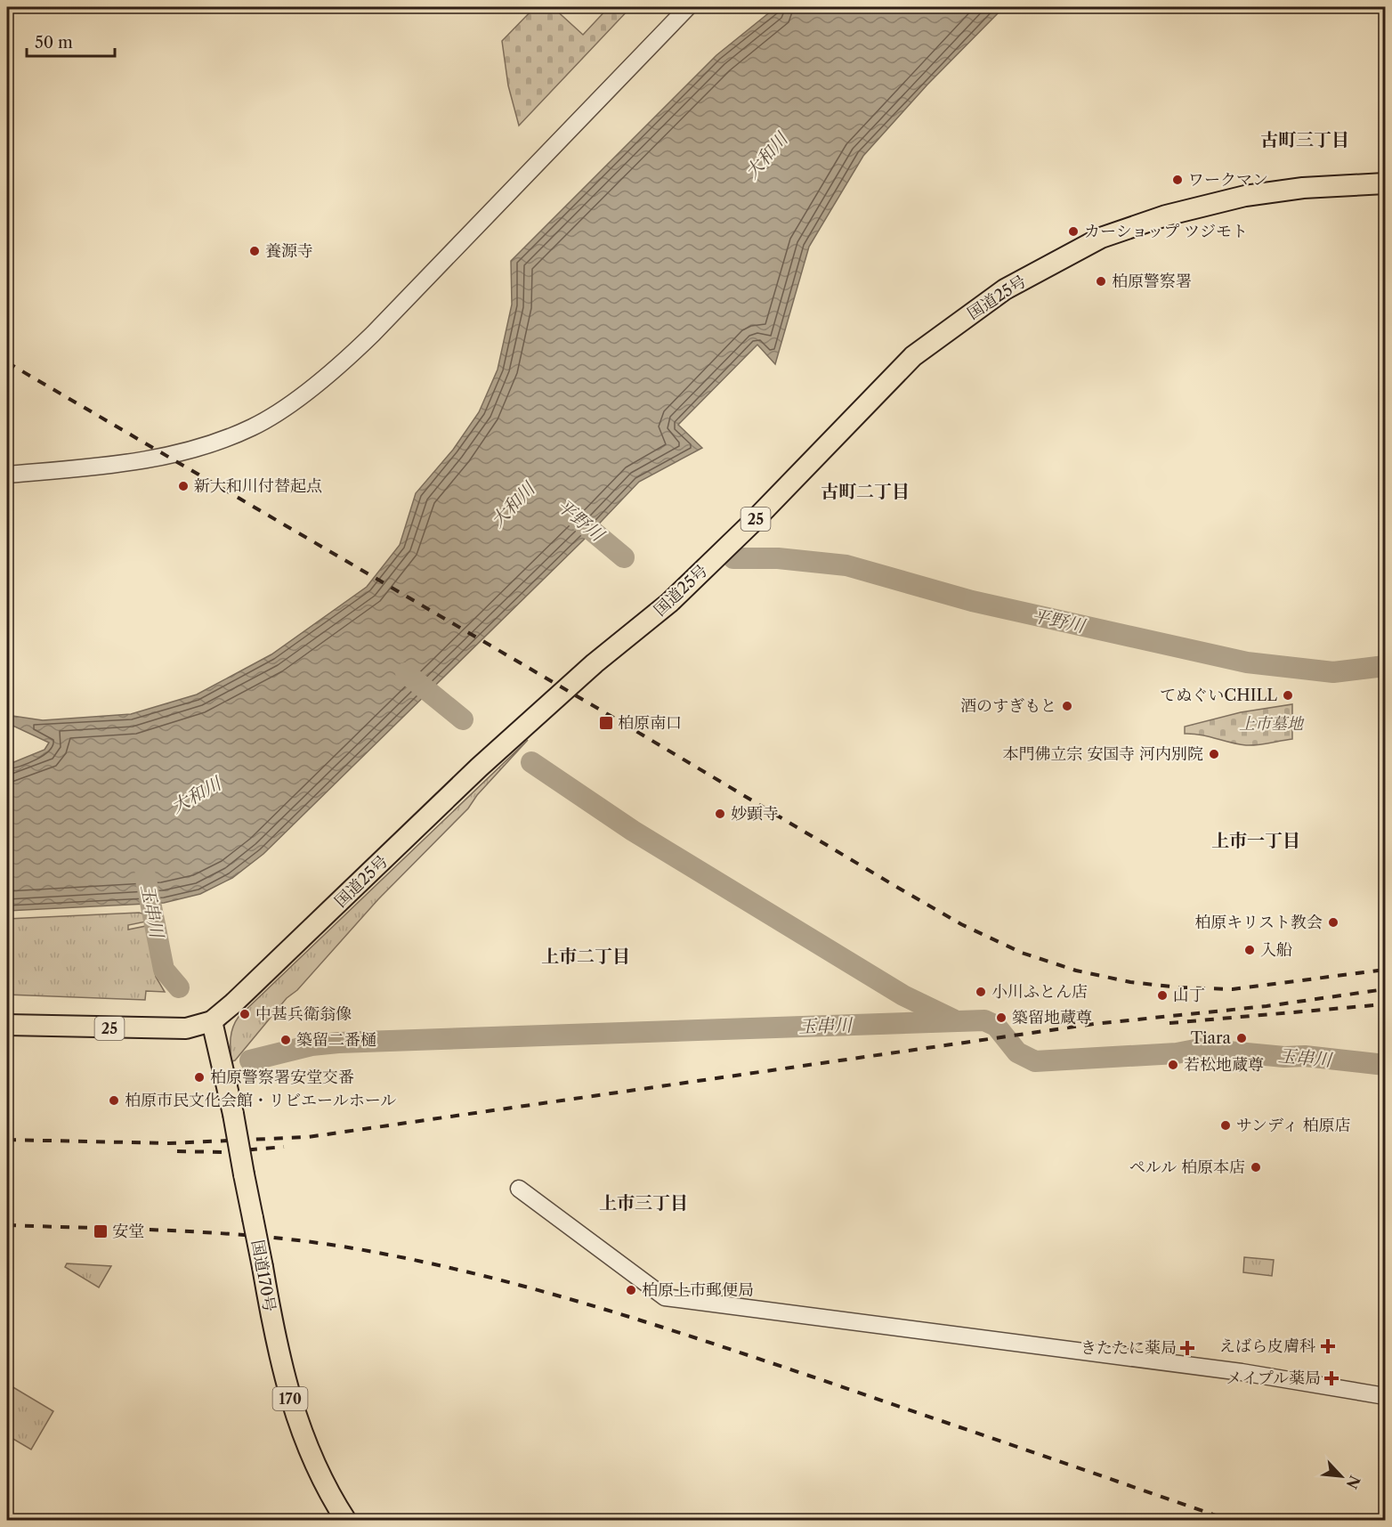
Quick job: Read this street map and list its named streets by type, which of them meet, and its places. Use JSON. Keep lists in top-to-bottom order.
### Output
{
  "streets": {
    "highway": [
      "国道25号",
      "25",
      "国道170号",
      "170"
    ]
  },
  "crossings": [
    ["国道25号", "国道170号"]
  ],
  "districts": [
    "古町三丁目",
    "古町二丁目",
    "上市一丁目",
    "上市二丁目",
    "上市三丁目"
  ],
  "water": ["大和川", "平野川", "玉串川"],
  "parks": ["上市墓地"],
  "places": {
    "other": [
      "ワークマン",
      "カーショップ ツジモト",
      "養源寺",
      "柏原警察署",
      "新大和川付替起点",
      "てぬぐいCHILL",
      "酒のすぎもと",
      "本門佛立宗 安国寺 河内別院",
      "妙顕寺",
      "柏原キリスト教会",
      "入船",
      "小川ふとん店",
      "山丁",
      "中甚兵衛翁像",
      "築留地蔵尊",
      "Tiara",
      "築留二番樋",
      "若松地蔵尊",
      "柏原警察署安堂交番",
      "柏原市民文化会館・リビエールホール",
      "サンディ 柏原店",
      "ペルル 柏原本店",
      "柏原上市郵便局"
    ],
    "transit": ["柏原南口", "安堂"],
    "health": ["えばら皮膚科", "きたたに薬局", "メイプル薬局"]
  },
  "scale_bar": "50 m",
  "north": "bottom right"
}
